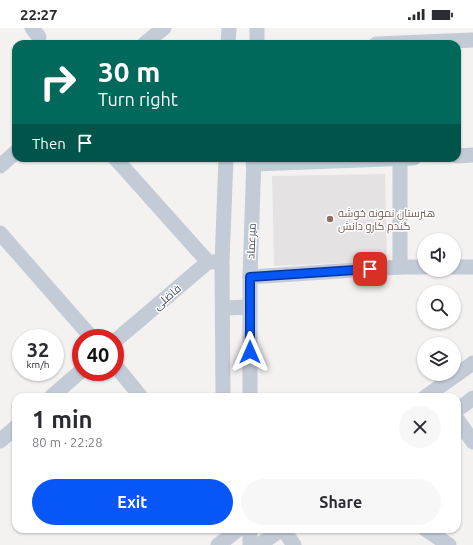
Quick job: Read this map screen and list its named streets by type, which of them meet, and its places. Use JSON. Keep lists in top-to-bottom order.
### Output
{
  "streets": {
    "street": ["میرعماد", "فاضلی"]
  },
  "places": ["هنرستان نمونه خوشه گندم کارو دانش"],
  "page": {
    "status": "22:27",
    "turn": ["30 m", "Turn right"],
    "then": "Then",
    "speed": "32 km/h",
    "limit": "40",
    "heading": ["1 min", "80 m · 22:28"],
    "buttons": ["Exit", "Share"]
  }
}
